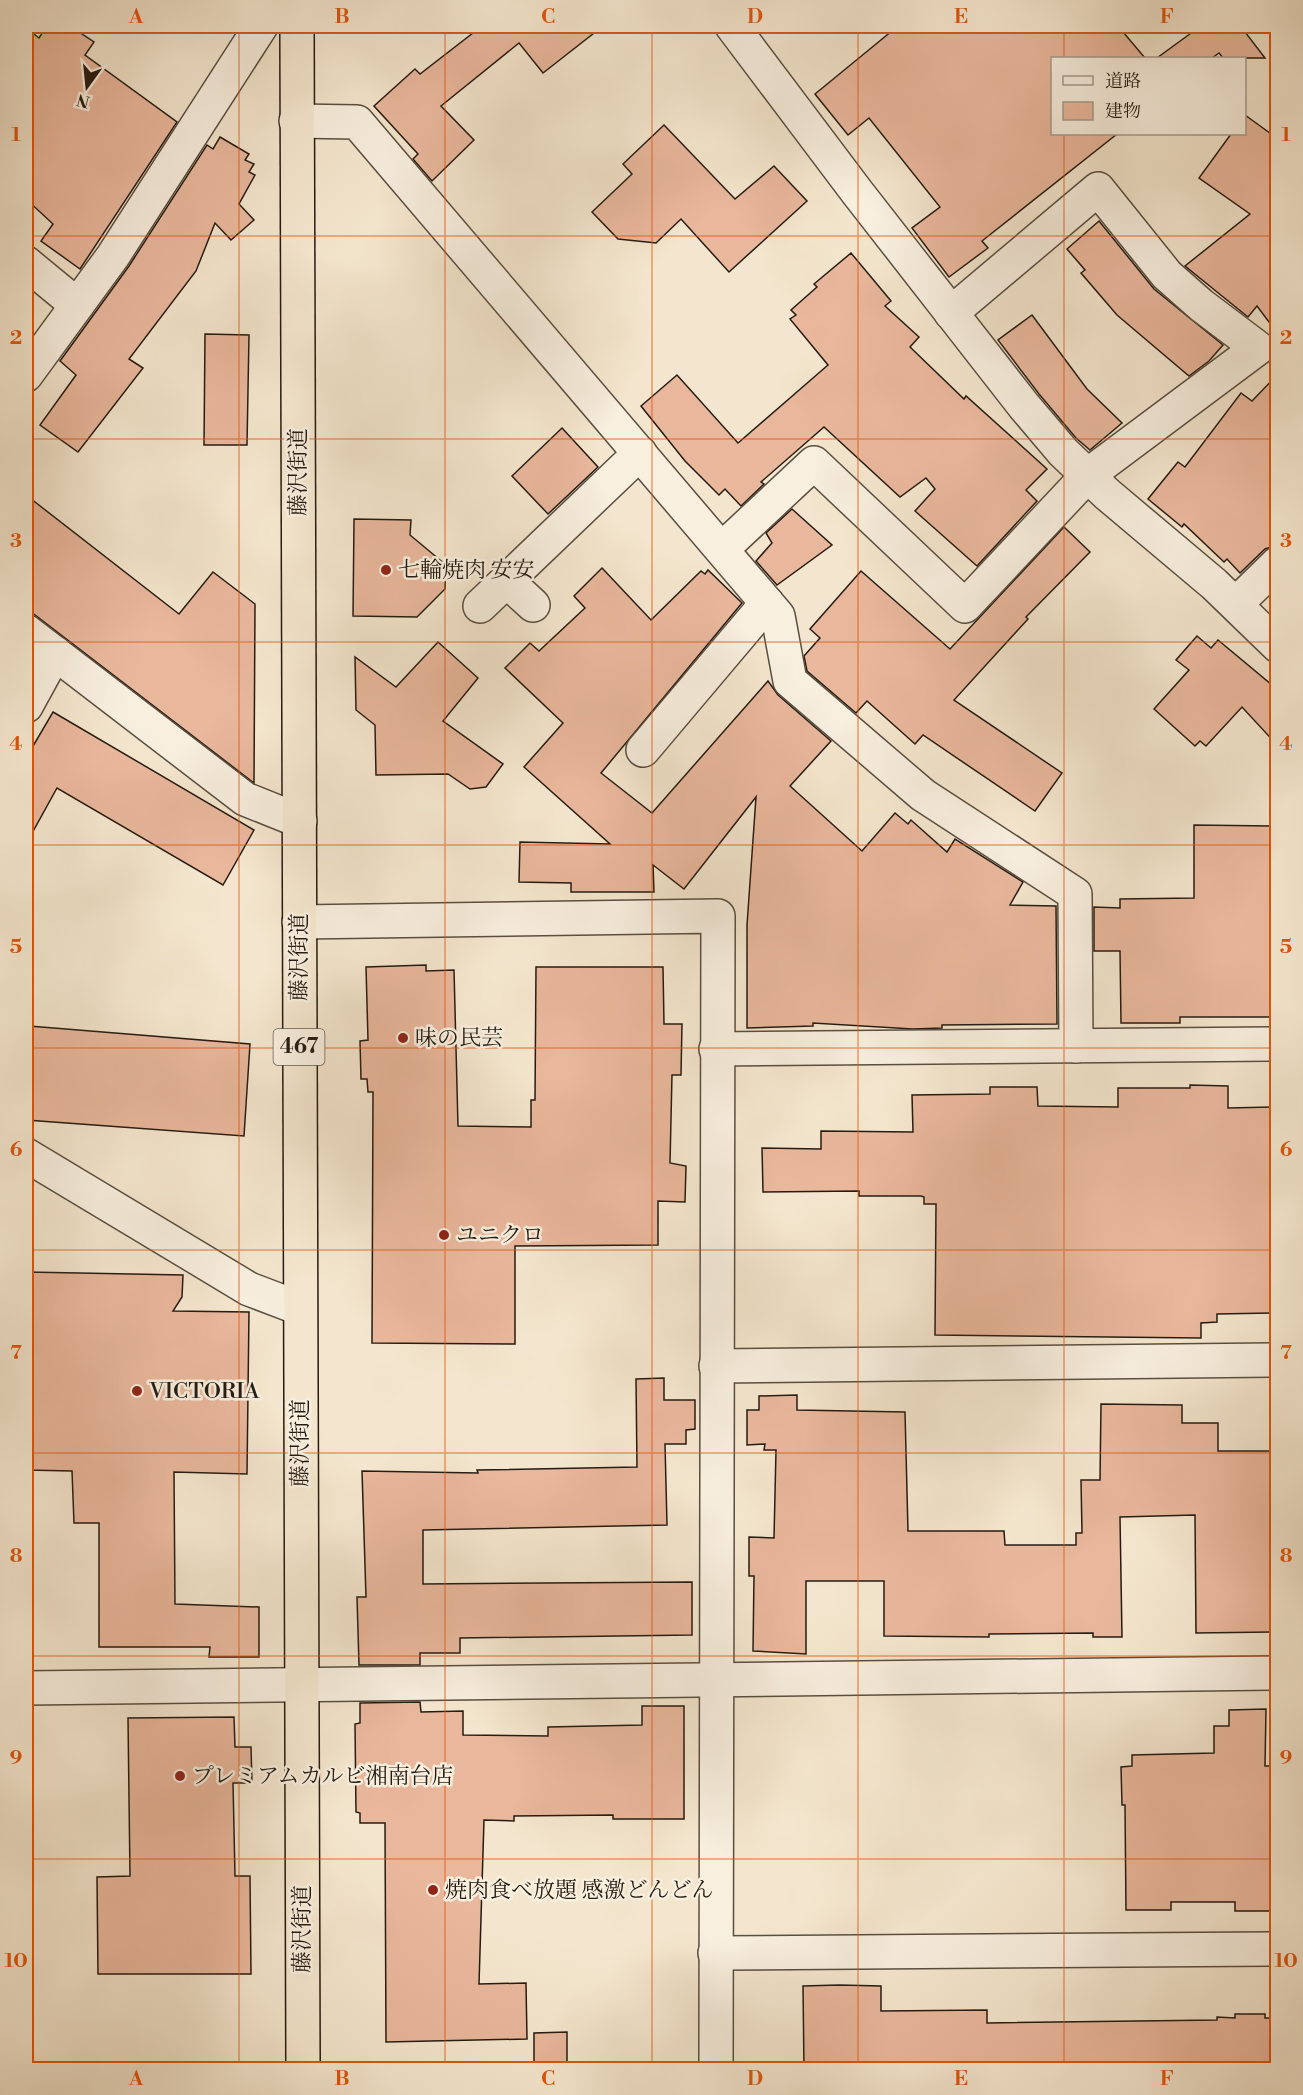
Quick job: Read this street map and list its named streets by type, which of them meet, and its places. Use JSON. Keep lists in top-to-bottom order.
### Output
{
  "streets": {
    "highway": ["藤沢街道", "467"]
  },
  "places": [
    "七輪焼肉 安安",
    "味の民芸",
    "ユニクロ",
    "VICTORIA",
    "プレミアムカルビ湘南台店",
    "焼肉食べ放題 感激どんどん"
  ],
  "legend": ["道路", "建物"],
  "north": "bottom",
  "grid": {
    "columns": [
      "A",
      "B",
      "C",
      "D",
      "E",
      "F"
    ],
    "rows": [
      "1",
      "2",
      "3",
      "4",
      "5",
      "6",
      "7",
      "8",
      "9",
      "10"
    ]
  }
}
